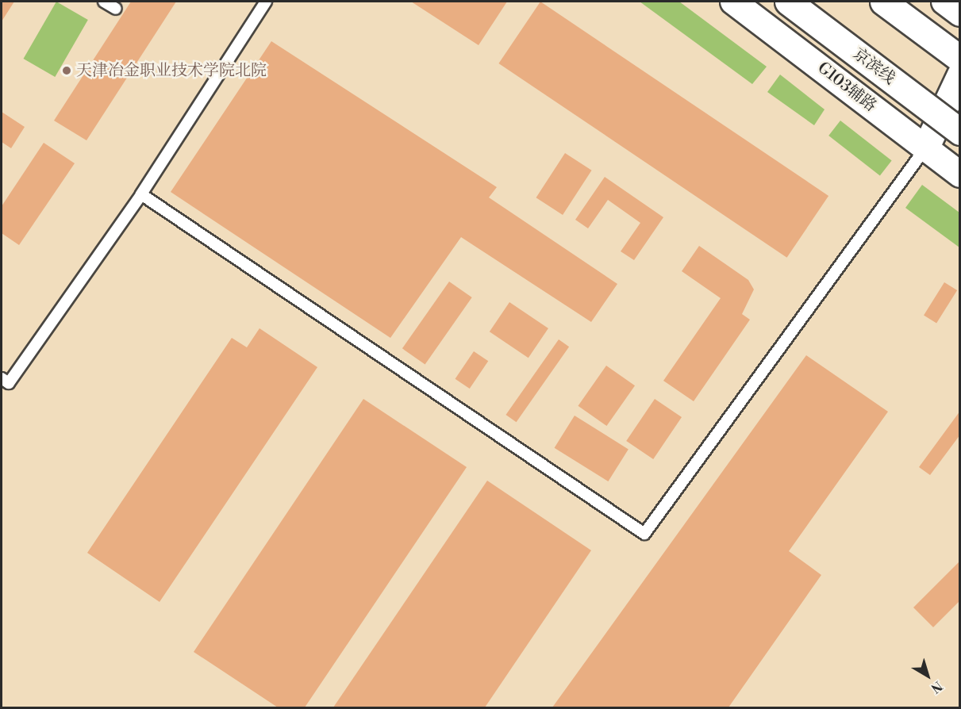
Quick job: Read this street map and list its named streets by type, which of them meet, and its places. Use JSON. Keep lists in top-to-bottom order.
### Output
{
  "streets": {
    "main road": ["京滨线"],
    "street": ["G103辅路"]
  },
  "places": ["天津冶金职业技术学院北院"],
  "north": "bottom right"
}
